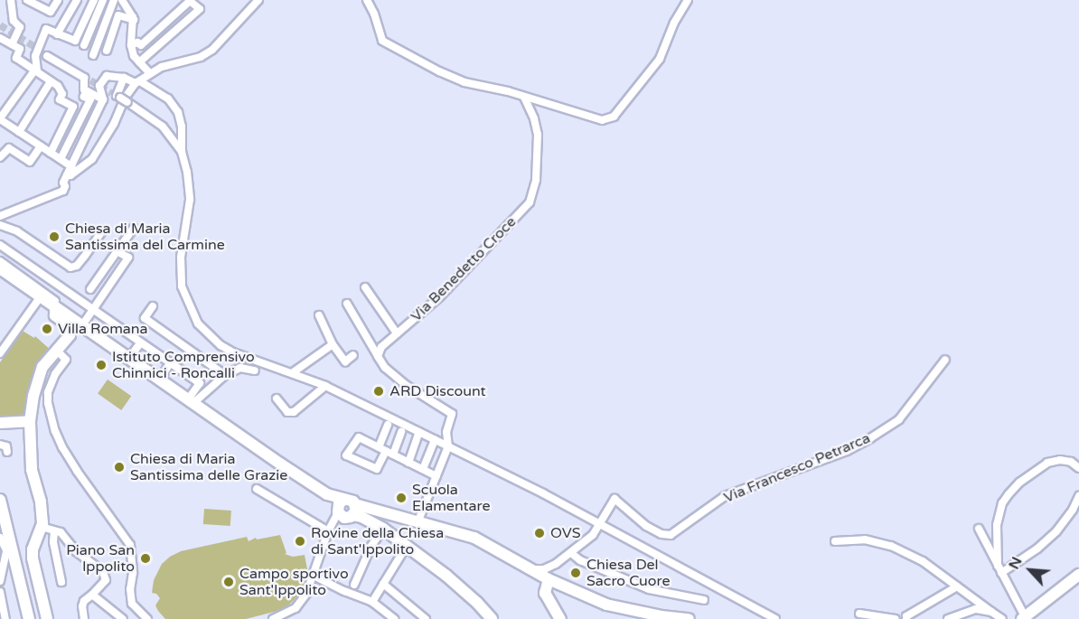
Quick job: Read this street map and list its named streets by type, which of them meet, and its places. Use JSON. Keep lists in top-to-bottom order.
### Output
{
  "streets": {
    "street": ["Via Benedetto Croce", "Via Francesco Petrarca"]
  },
  "places": [
    "Chiesa di Maria Santissima del Carmine",
    "Villa Romana",
    "Istituto Comprensivo Chinnici - Roncalli",
    "ARD Discount",
    "Chiesa di Maria Santissima delle Grazie",
    "Scuola Elamentare",
    "OVS",
    "Rovine della Chiesa di Sant'Ippolito",
    "Piano San Ippolito",
    "Chiesa Del Sacro Cuore",
    "Campo sportivo Sant'Ippolito"
  ],
  "north": "top left"
}
